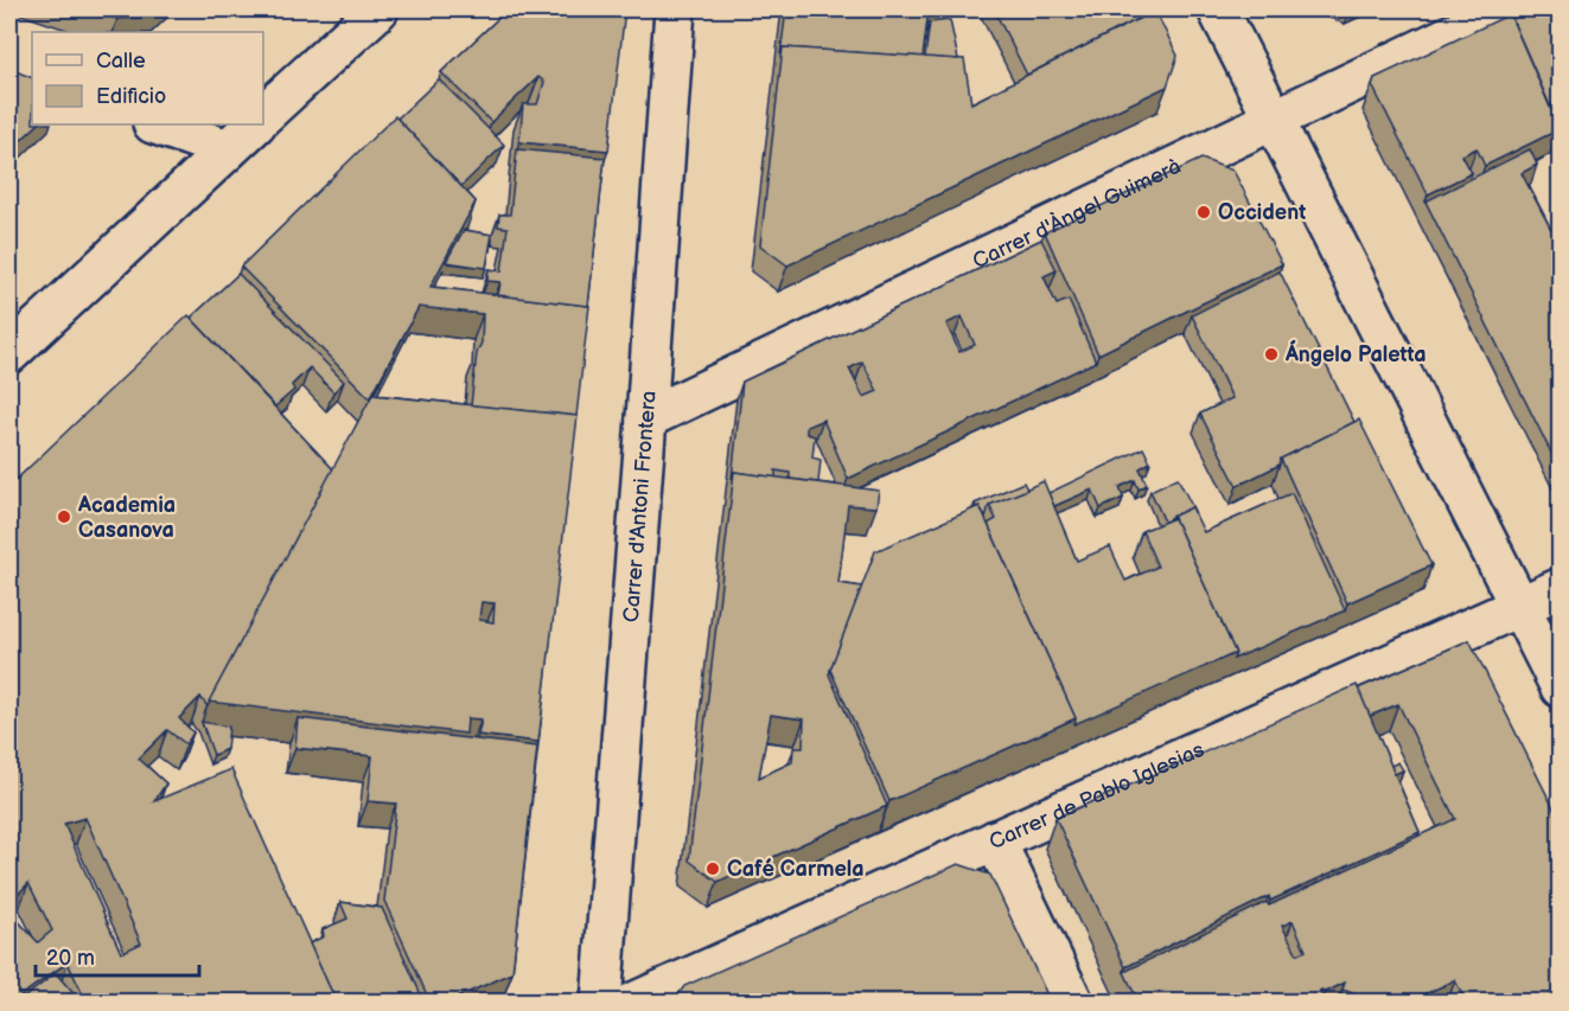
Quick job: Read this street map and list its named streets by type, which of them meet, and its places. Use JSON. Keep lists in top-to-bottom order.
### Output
{
  "streets": {
    "street": ["Carrer d'Àngel Guimerà", "Carrer d'Antoni Frontera", "Carrer de Pablo Iglesias"]
  },
  "crossings": [
    ["Carrer d'Àngel Guimerà", "Carrer d'Antoni Frontera"]
  ],
  "places": [
    "Occident",
    "Ángelo Paletta",
    "Academia Casanova",
    "Café Carmela"
  ],
  "legend": ["Calle", "Edificio"],
  "scale_bar": "20 m"
}
